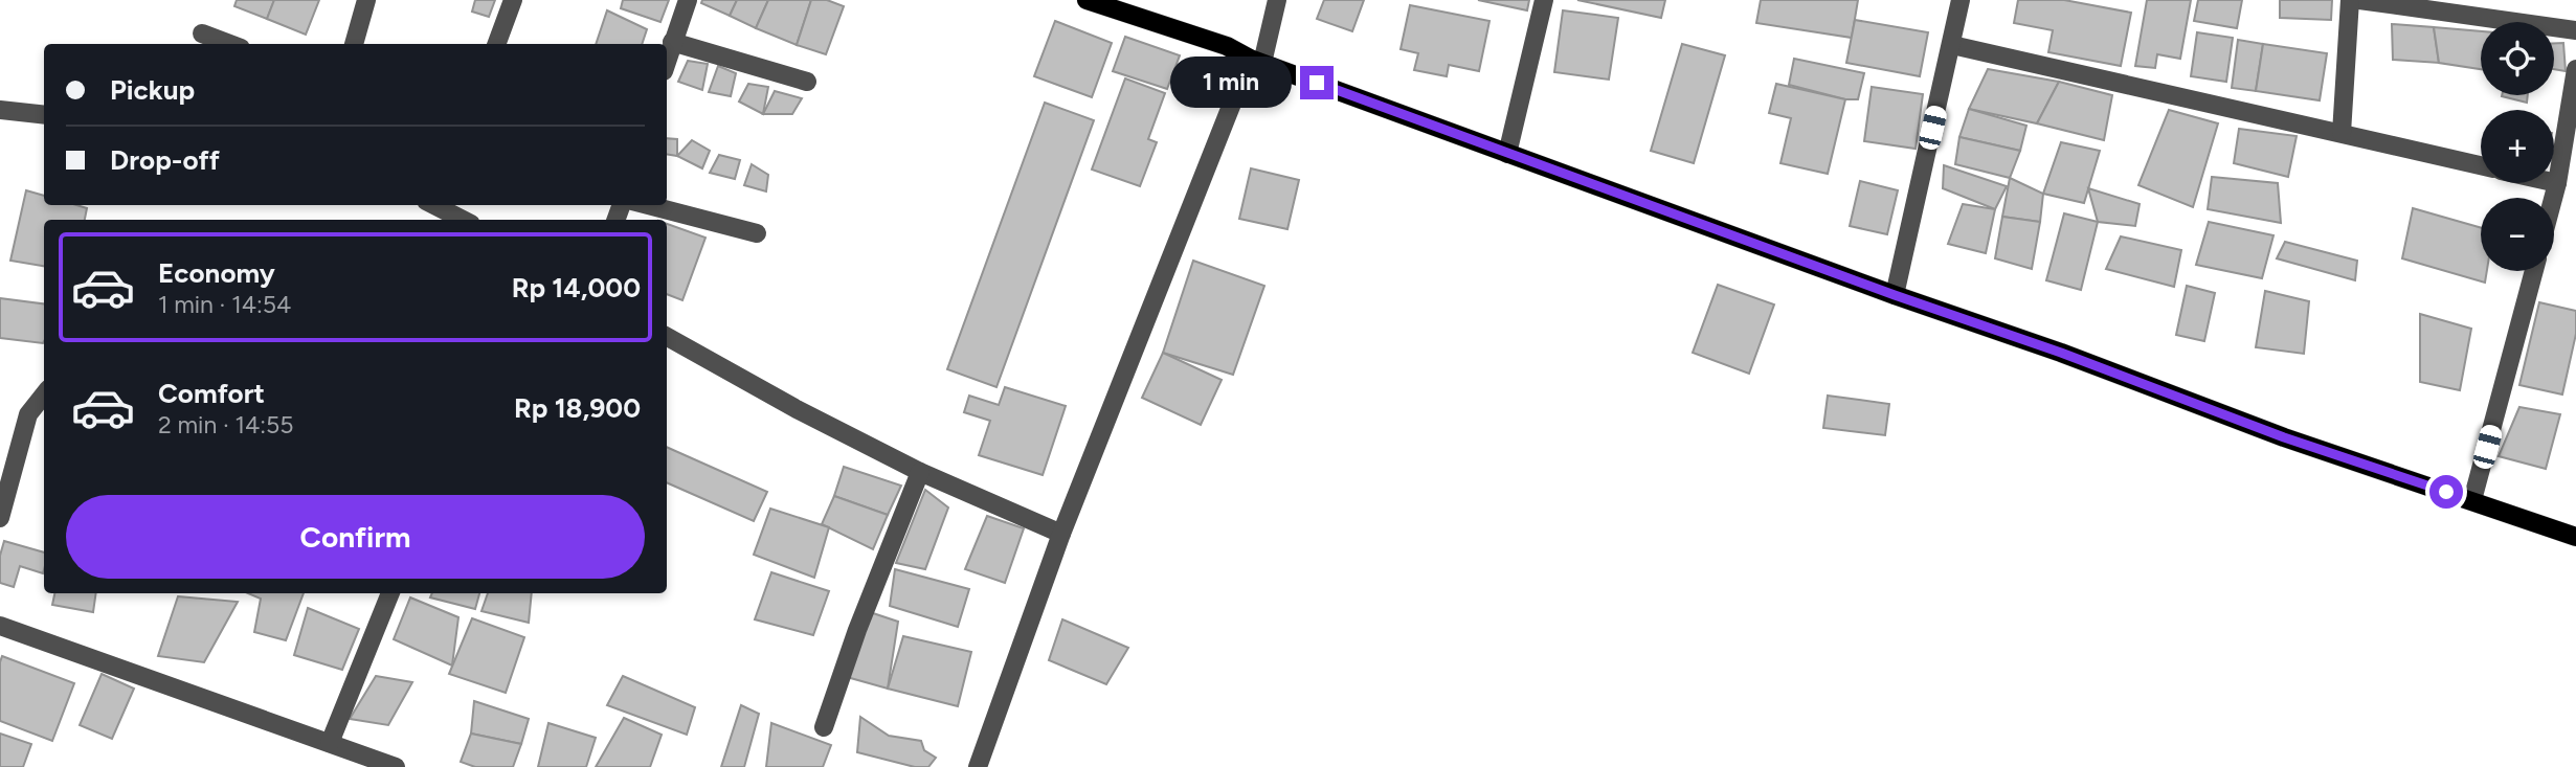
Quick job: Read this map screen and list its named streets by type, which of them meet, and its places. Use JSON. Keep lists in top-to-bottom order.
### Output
{
  "page": {
    "map_buttons": ["+", "−"],
    "banner": ["Pickup", "Drop-off"],
    "bubble": "1 min",
    "list": [
      {
        "name": "Economy",
        "note": "1 min · 14:54",
        "value": "Rp 14,000"
      },
      {
        "name": "Comfort",
        "note": "2 min · 14:55",
        "value": "Rp 18,900"
      }
    ],
    "buttons": "Confirm"
  }
}
